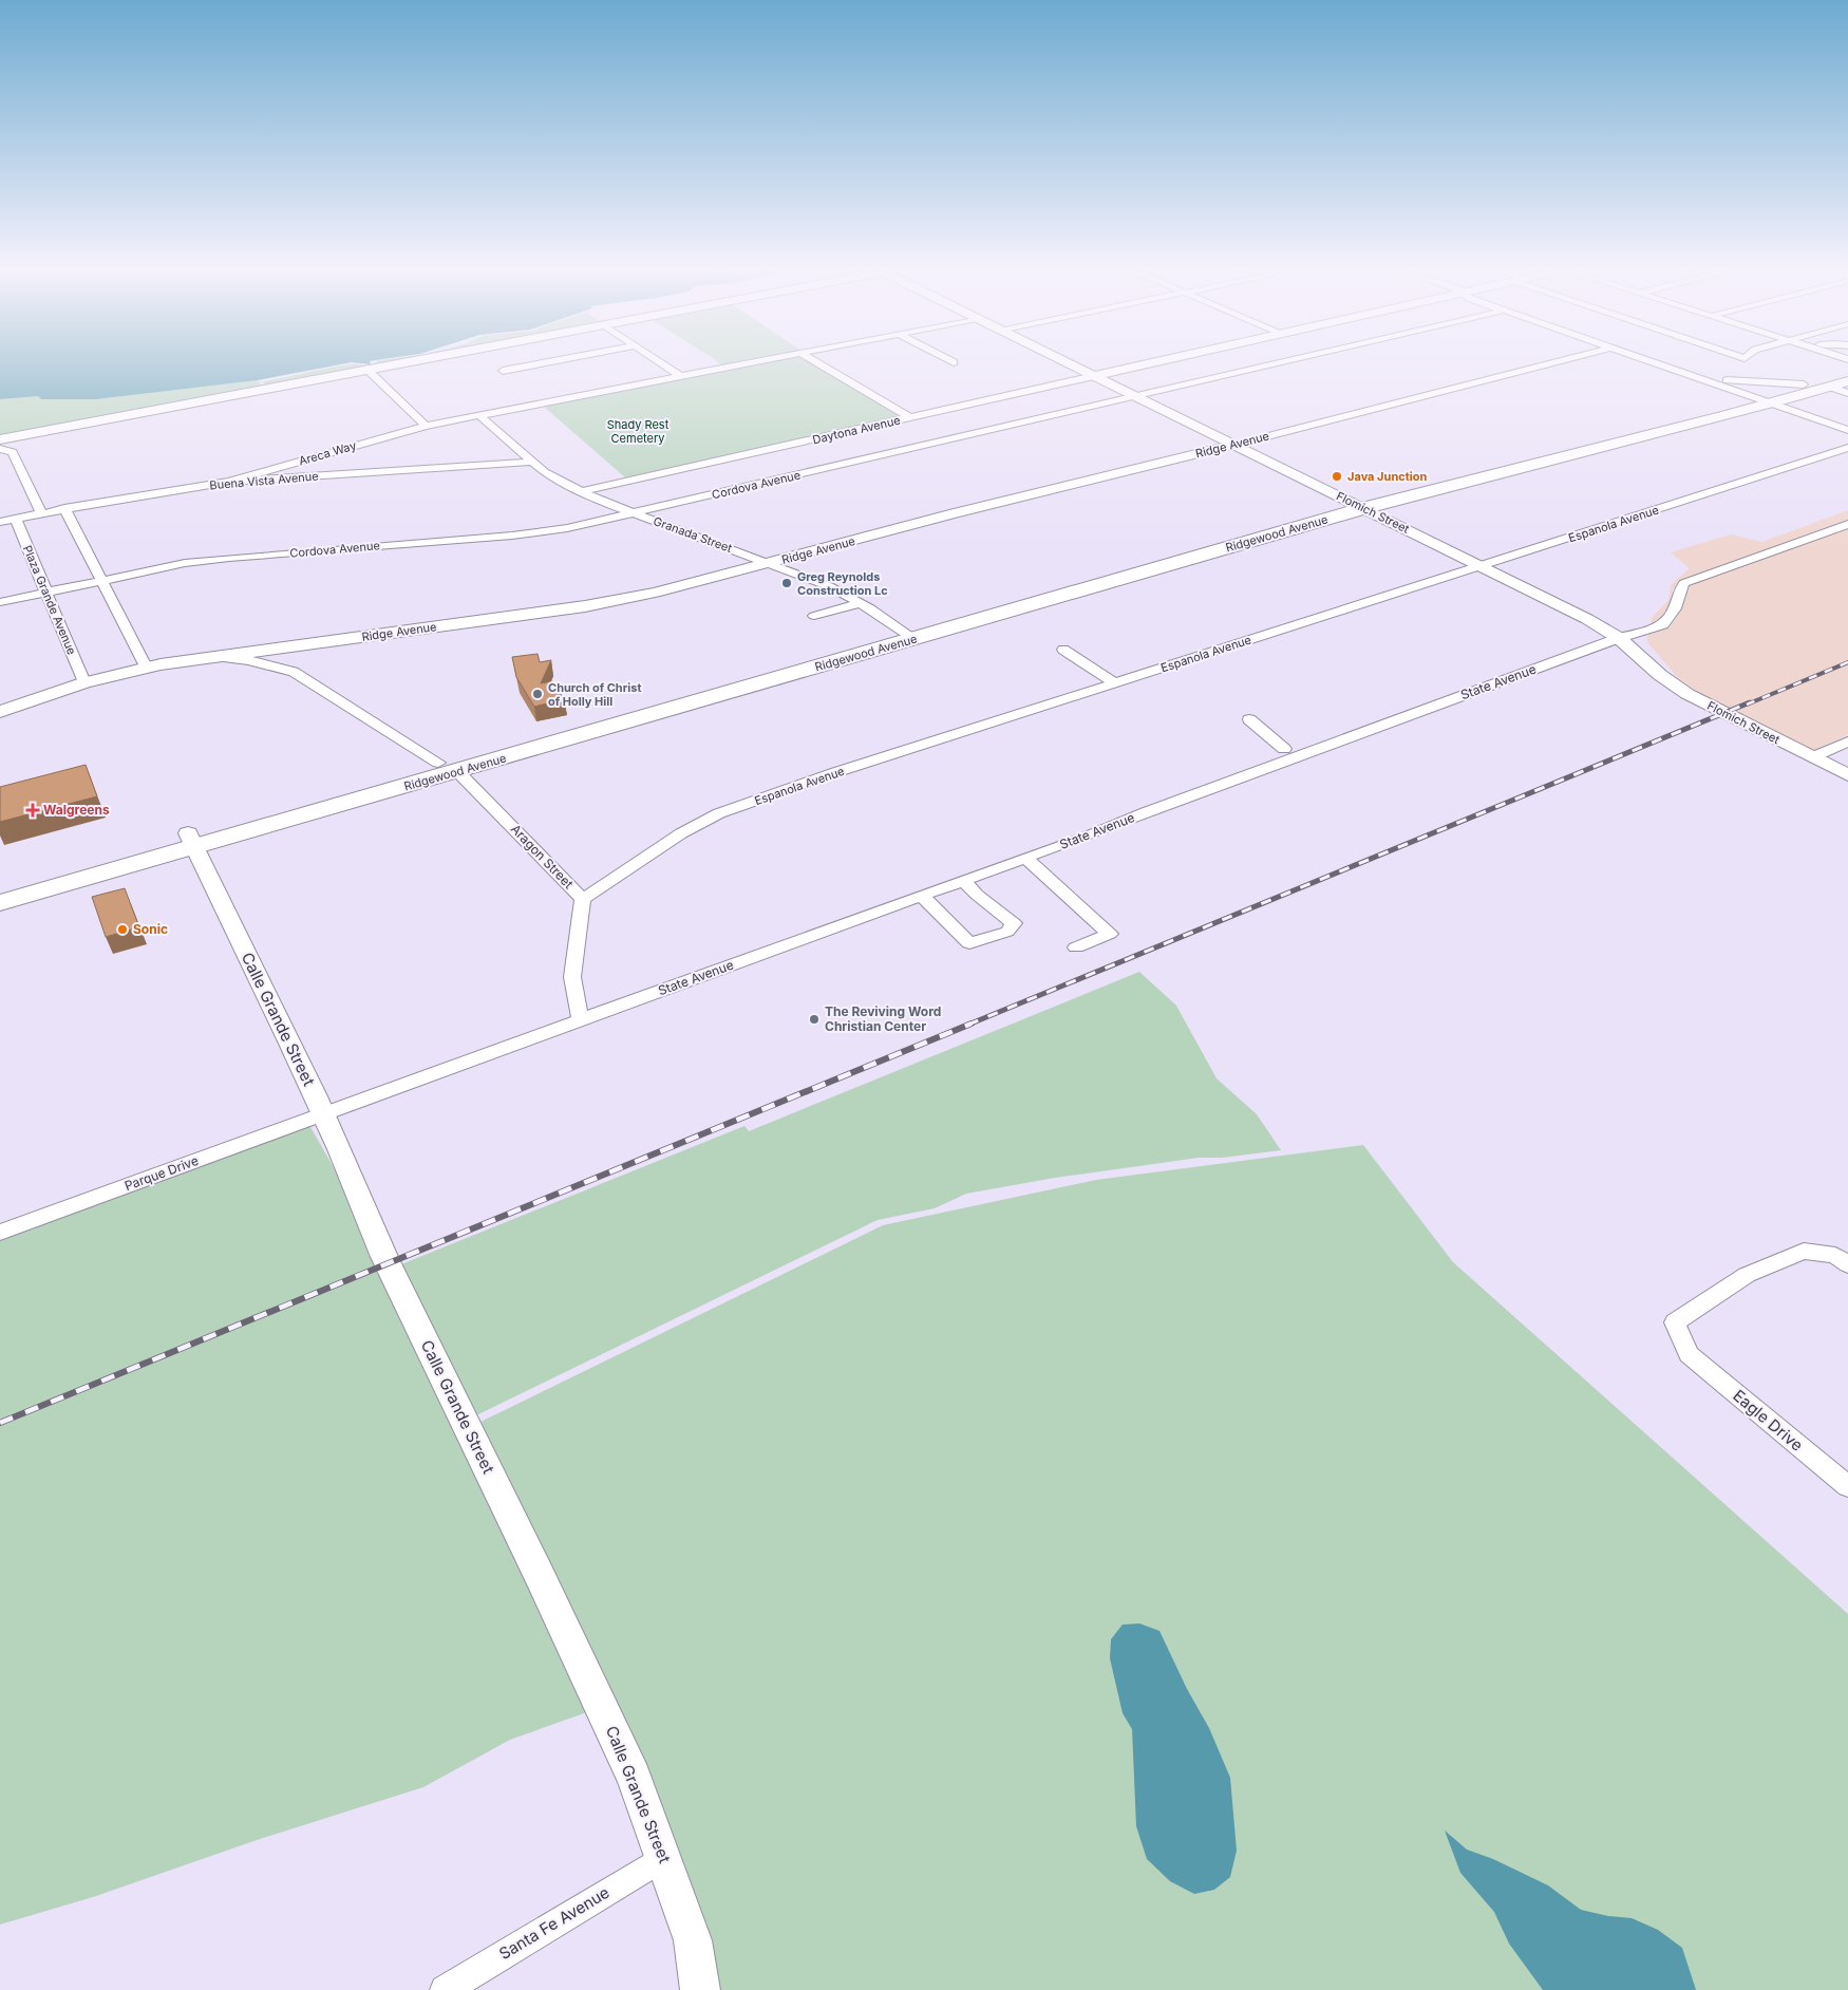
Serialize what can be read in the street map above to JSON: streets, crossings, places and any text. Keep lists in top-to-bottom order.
{
  "streets": {
    "main road": ["Ridgewood Avenue"],
    "street": [
      "Daytona Avenue",
      "Ridge Avenue",
      "Areca Way",
      "Buena Vista Avenue",
      "Cordova Avenue",
      "Flomich Street",
      "Espanola Avenue",
      "Granada Street",
      "Plaza Grande Avenue",
      "State Avenue",
      "Aragon Street",
      "Calle Grande Street",
      "Parque Drive",
      "Eagle Drive",
      "Santa Fe Avenue"
    ]
  },
  "crossings": [
    ["Daytona Avenue", "Flomich Street"],
    ["Daytona Avenue", "Granada Street"],
    ["Ridge Avenue", "Flomich Street"],
    ["Ridge Avenue", "Granada Street"],
    ["Ridge Avenue", "Plaza Grande Avenue"],
    ["Ridge Avenue", "Aragon Street"],
    ["Areca Way", "Buena Vista Avenue"],
    ["Areca Way", "Granada Street"],
    ["Buena Vista Avenue", "Granada Street"],
    ["Buena Vista Avenue", "Plaza Grande Avenue"],
    ["Cordova Avenue", "Flomich Street"],
    ["Cordova Avenue", "Granada Street"],
    ["Cordova Avenue", "Plaza Grande Avenue"],
    ["Flomich Street", "Espanola Avenue"],
    ["Flomich Street", "Ridgewood Avenue"],
    ["Flomich Street", "State Avenue"],
    ["Espanola Avenue", "Aragon Street"],
    ["Ridgewood Avenue", "Granada Street"],
    ["Ridgewood Avenue", "Aragon Street"],
    ["Ridgewood Avenue", "Calle Grande Street"],
    ["State Avenue", "Aragon Street"],
    ["State Avenue", "Calle Grande Street"],
    ["State Avenue", "Parque Drive"],
    ["Calle Grande Street", "Parque Drive"],
    ["Calle Grande Street", "Santa Fe Avenue"]
  ],
  "parks": ["Shady Rest Cemetery"],
  "places": {
    "other": [
      "Java Junction",
      "Greg Reynolds Construction Lc",
      "Church of Christ of Holly Hill",
      "Sonic",
      "The Reviving Word Christian Center"
    ],
    "health": ["Walgreens"]
  }
}
